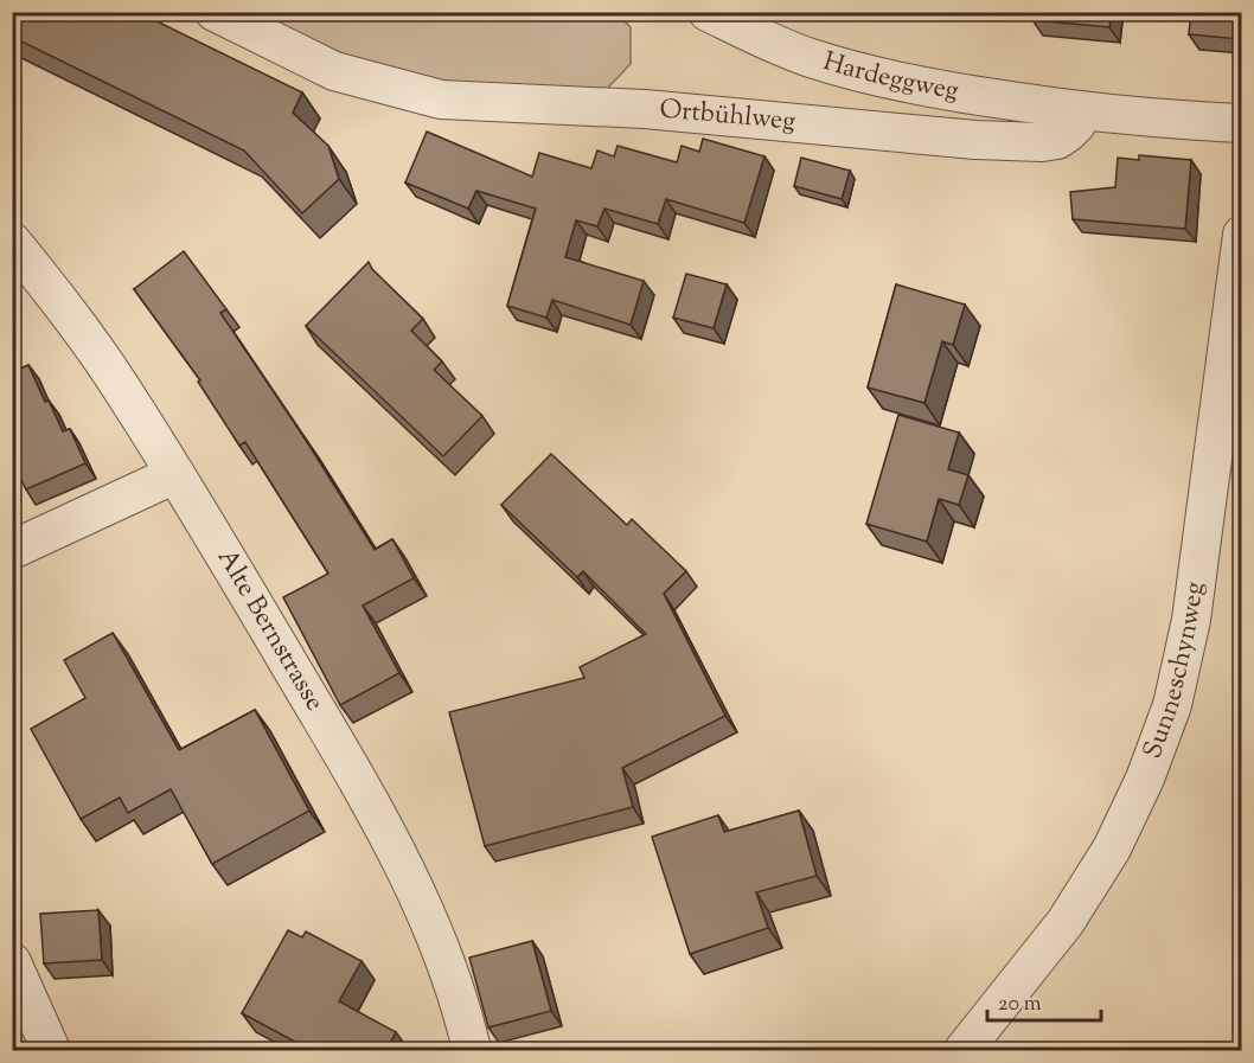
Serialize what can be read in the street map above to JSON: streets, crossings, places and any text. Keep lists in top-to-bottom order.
{
  "streets": {
    "street": [
      "Hardeggweg",
      "Ortbühlweg",
      "Alte Bernstrasse",
      "Sunneschynweg"
    ]
  },
  "crossings": [
    ["Hardeggweg", "Ortbühlweg"]
  ],
  "scale_bar": "20 m"
}
